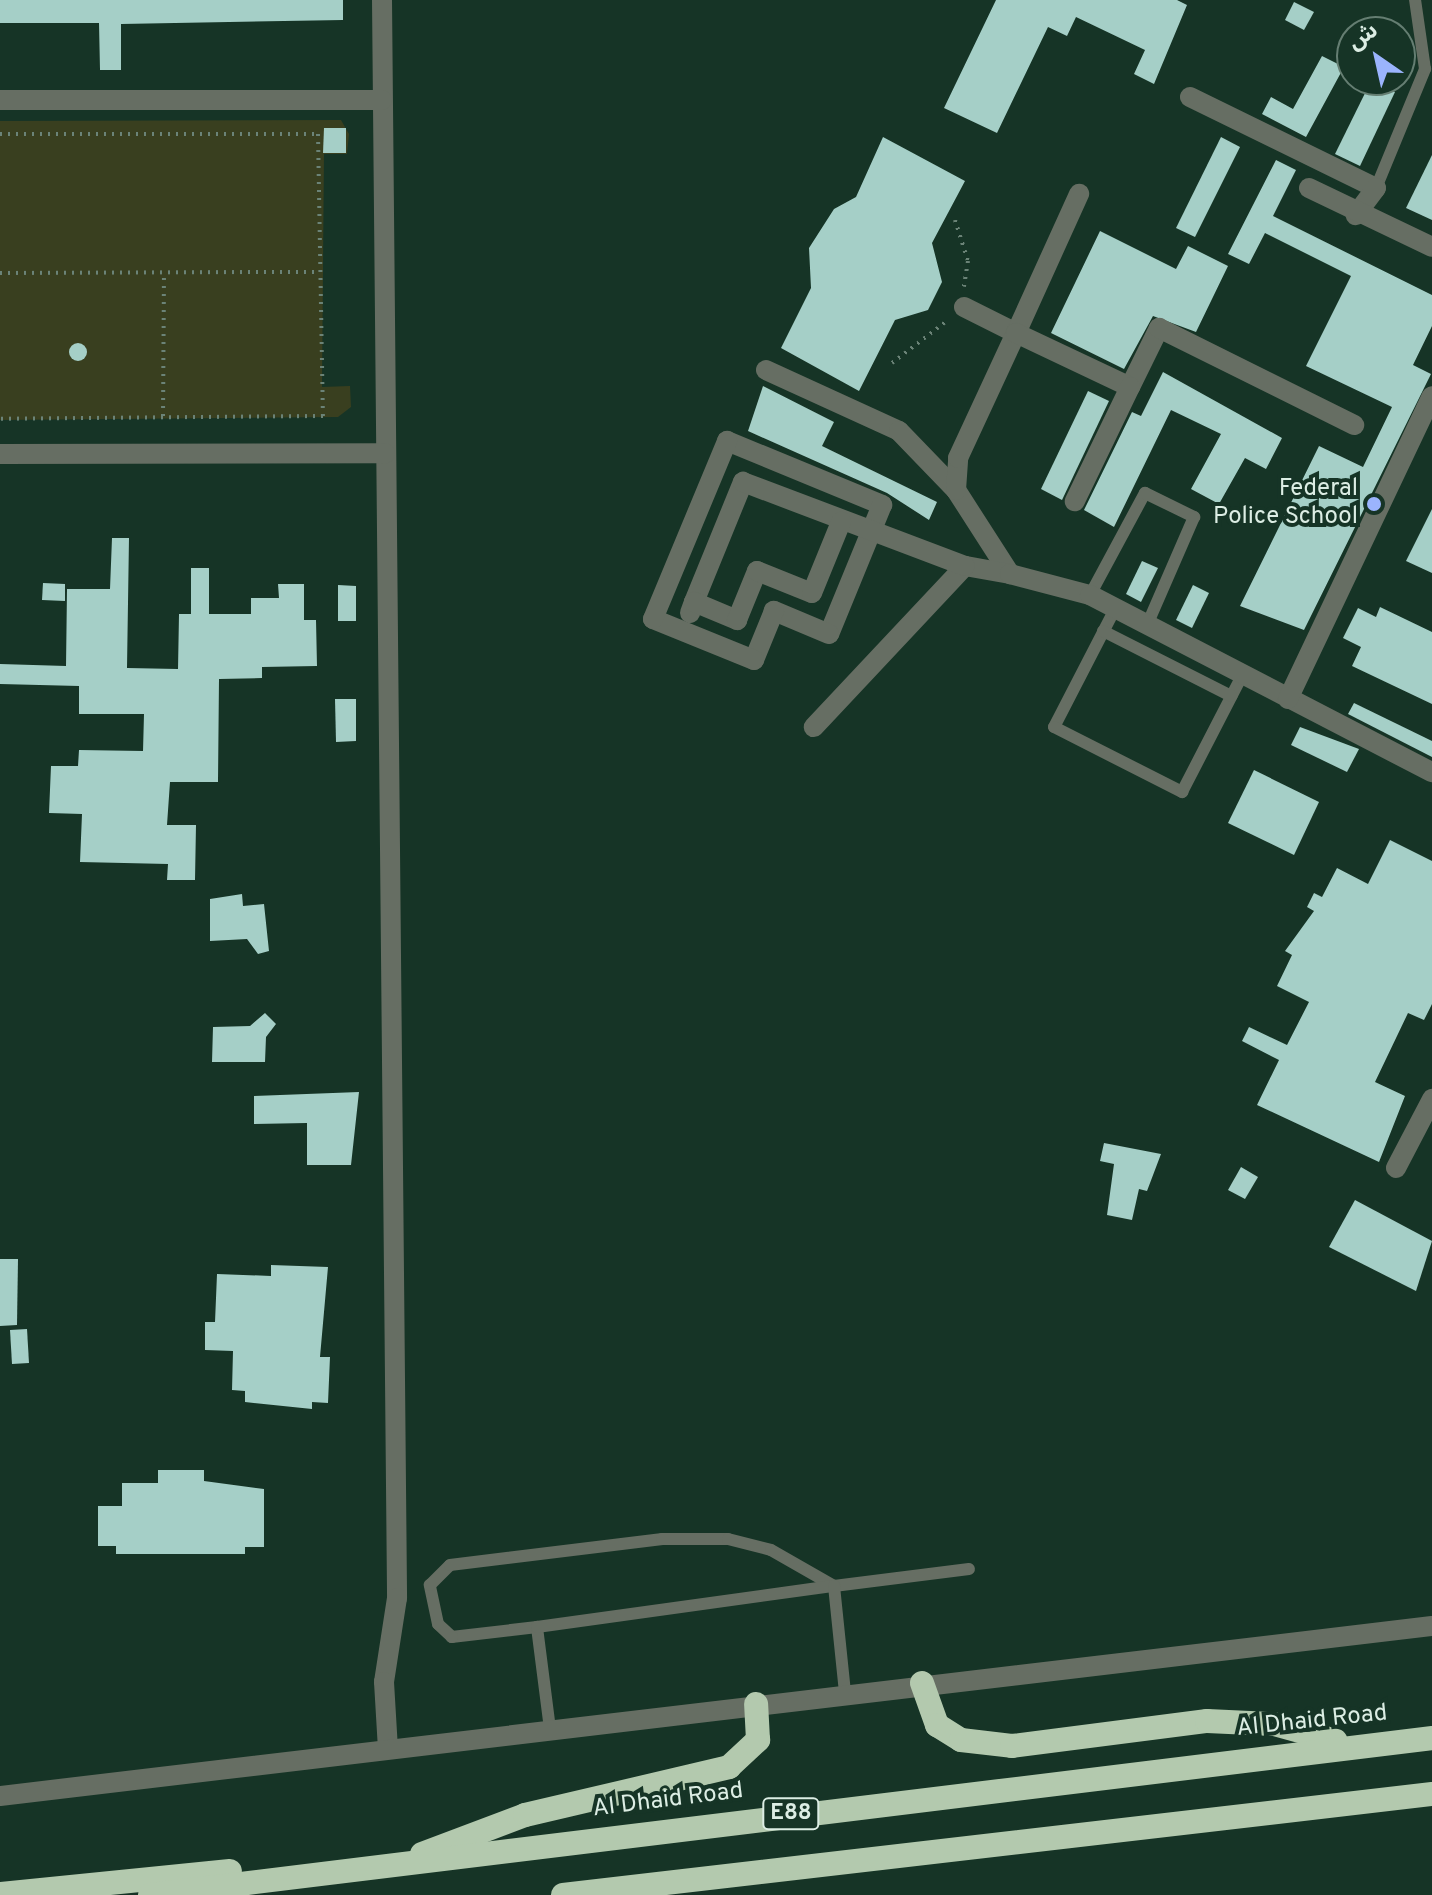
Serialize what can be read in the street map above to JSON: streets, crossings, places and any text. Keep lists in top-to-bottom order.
{
  "streets": {
    "highway": ["Al Dhaid Road", "E88"]
  },
  "places": ["Federal Police School"],
  "north": "top left"
}
